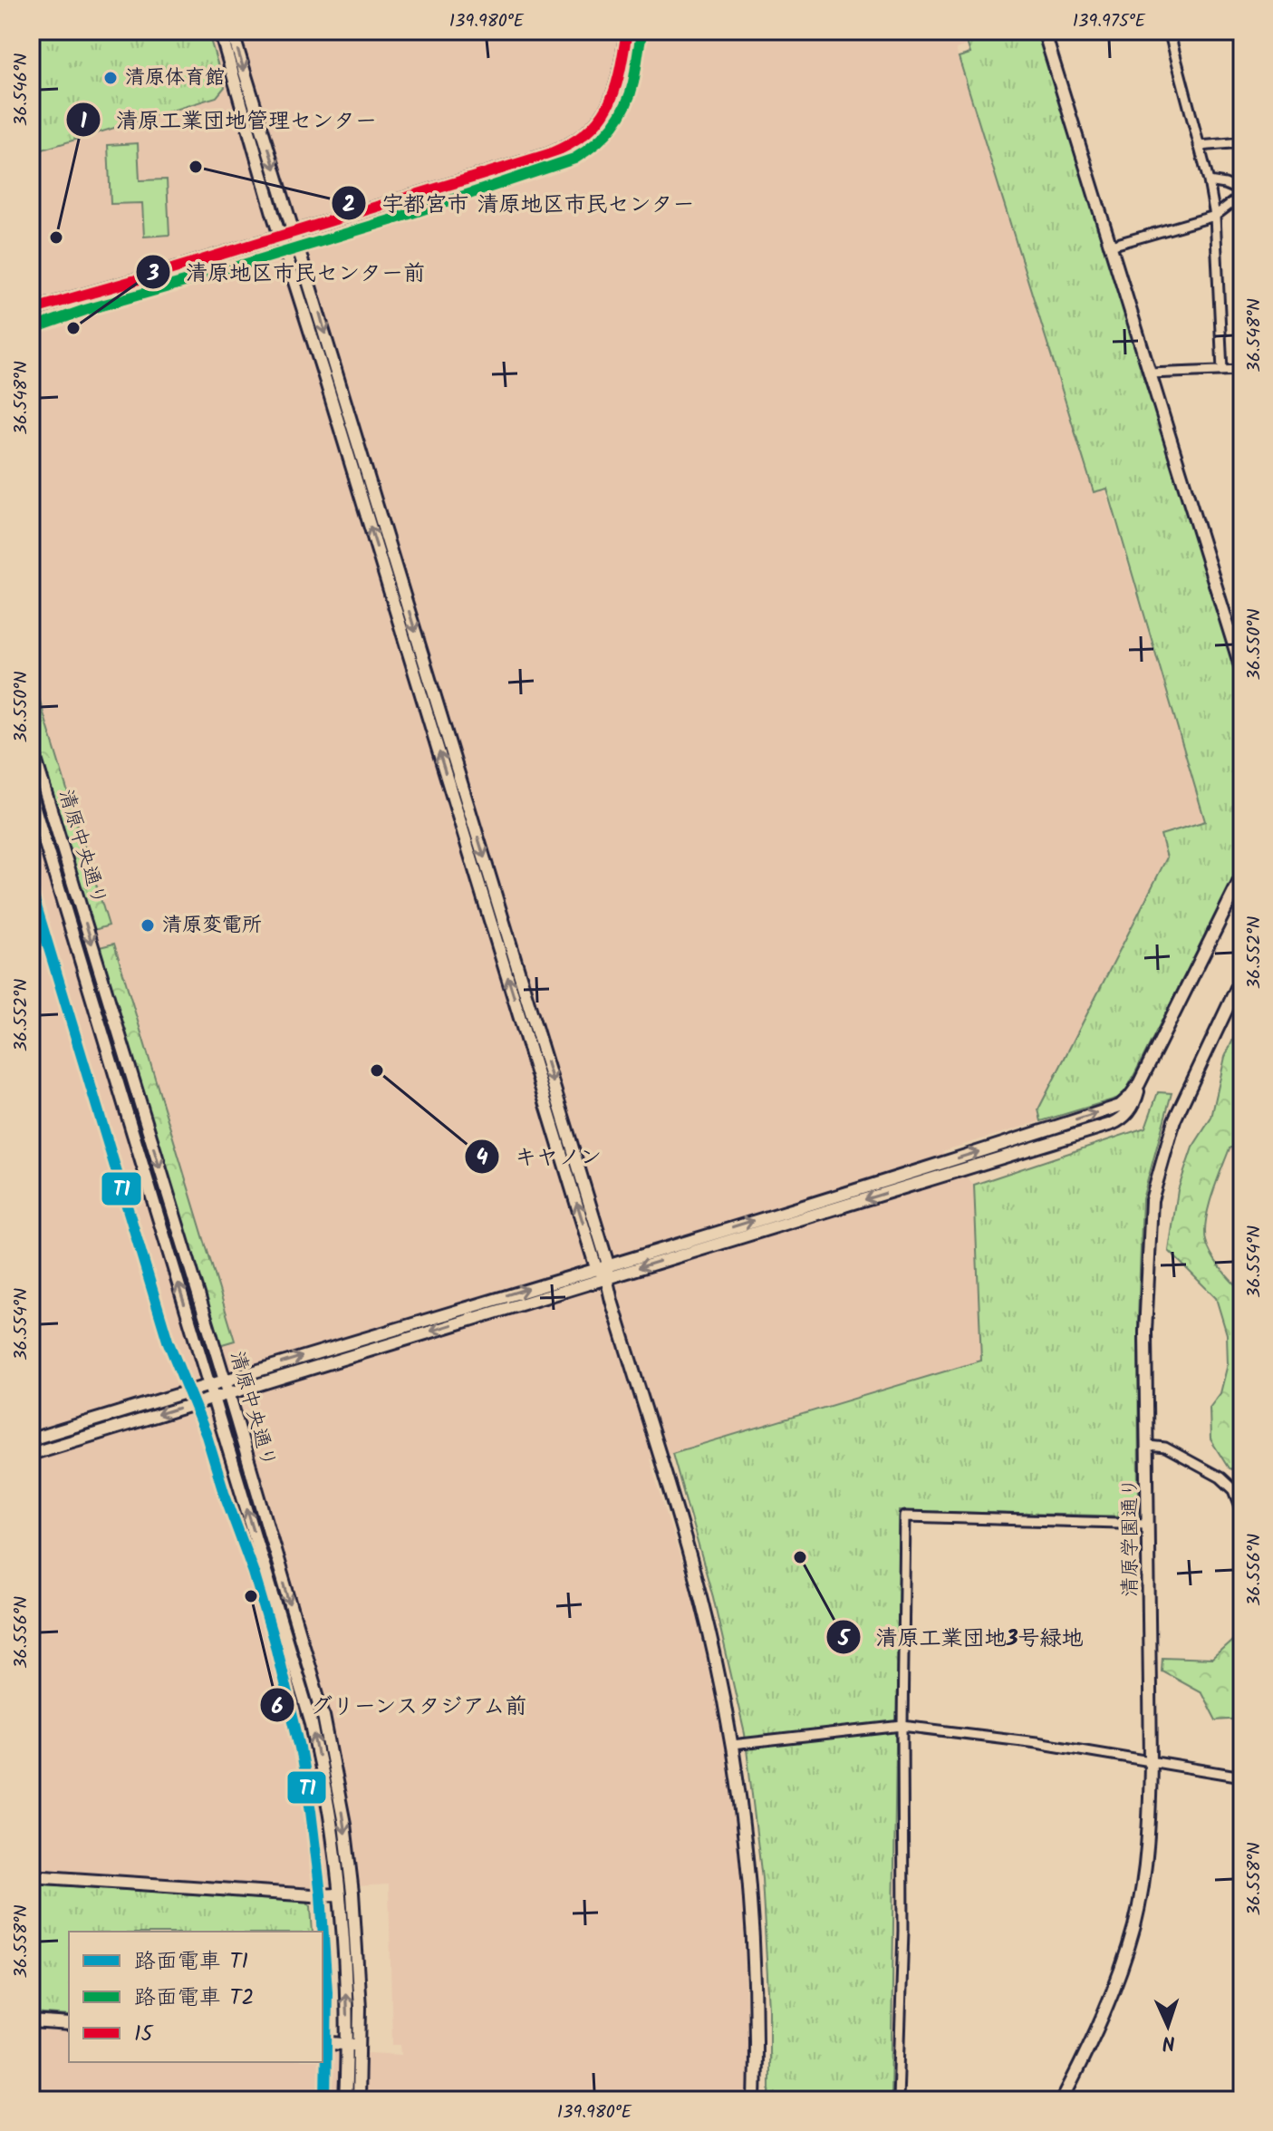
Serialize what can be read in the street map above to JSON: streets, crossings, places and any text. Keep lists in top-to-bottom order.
{
  "streets": {
    "street": ["清原中央通り", "清原学園通り"]
  },
  "places": [
    "清原体育館",
    "宇都宮市 清原地区市民センター",
    "清原工業団地管理センター",
    "清原地区市民センター前",
    "清原変電所",
    "キヤノン",
    "清原工業団地3号緑地",
    "グリーンスタジアム前"
  ],
  "lines": ["tram line T2", "transit line 15", "tram line T1"],
  "legend": ["路面電車 T1", "路面電車 T2", "15"],
  "north": "bottom",
  "coordinates": [
    "139.980°E",
    "139.975°E",
    "36.546°N",
    "36.548°N",
    "36.550°N",
    "36.552°N",
    "36.554°N",
    "36.556°N",
    "36.558°N"
  ]
}
